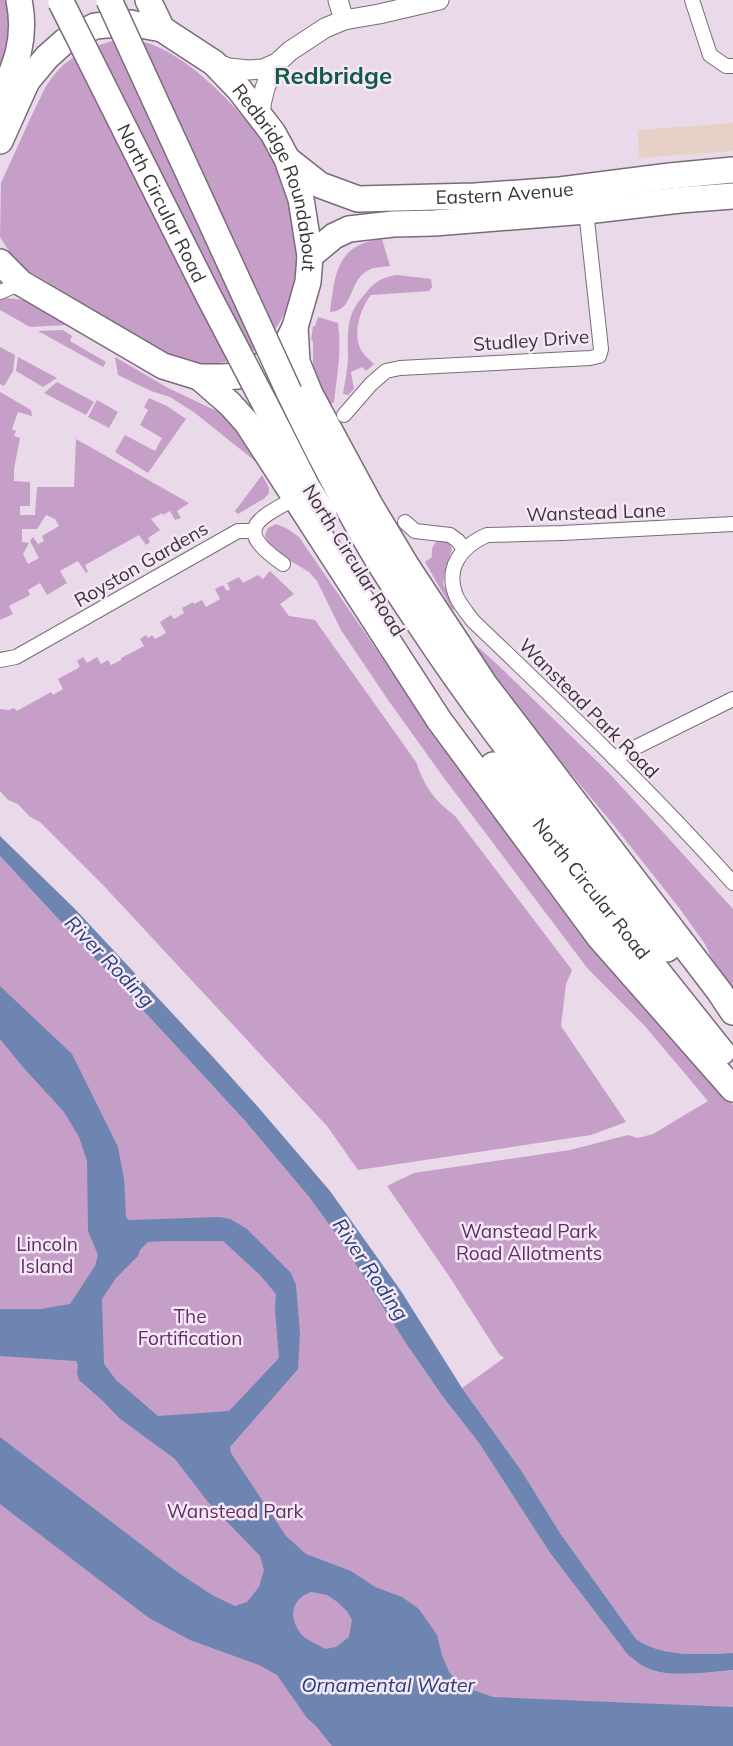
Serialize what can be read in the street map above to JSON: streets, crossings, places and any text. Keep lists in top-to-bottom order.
{
  "streets": {
    "highway": ["Redbridge Roundabout", "Eastern Avenue", "North Circular Road"],
    "street": [
      "Studley Drive",
      "Wanstead Lane",
      "Royston Gardens",
      "Wanstead Park Road"
    ]
  },
  "crossings": [
    ["Redbridge Roundabout", "Eastern Avenue"],
    ["Eastern Avenue", "Studley Drive"],
    ["Wanstead Lane", "Wanstead Park Road"]
  ],
  "districts": ["Redbridge"],
  "water": ["River Roding", "Ornamental Water"],
  "parks": [
    "Wanstead Park Road Allotments",
    "Lincoln Island",
    "The Fortification",
    "Wanstead Park"
  ]
}
